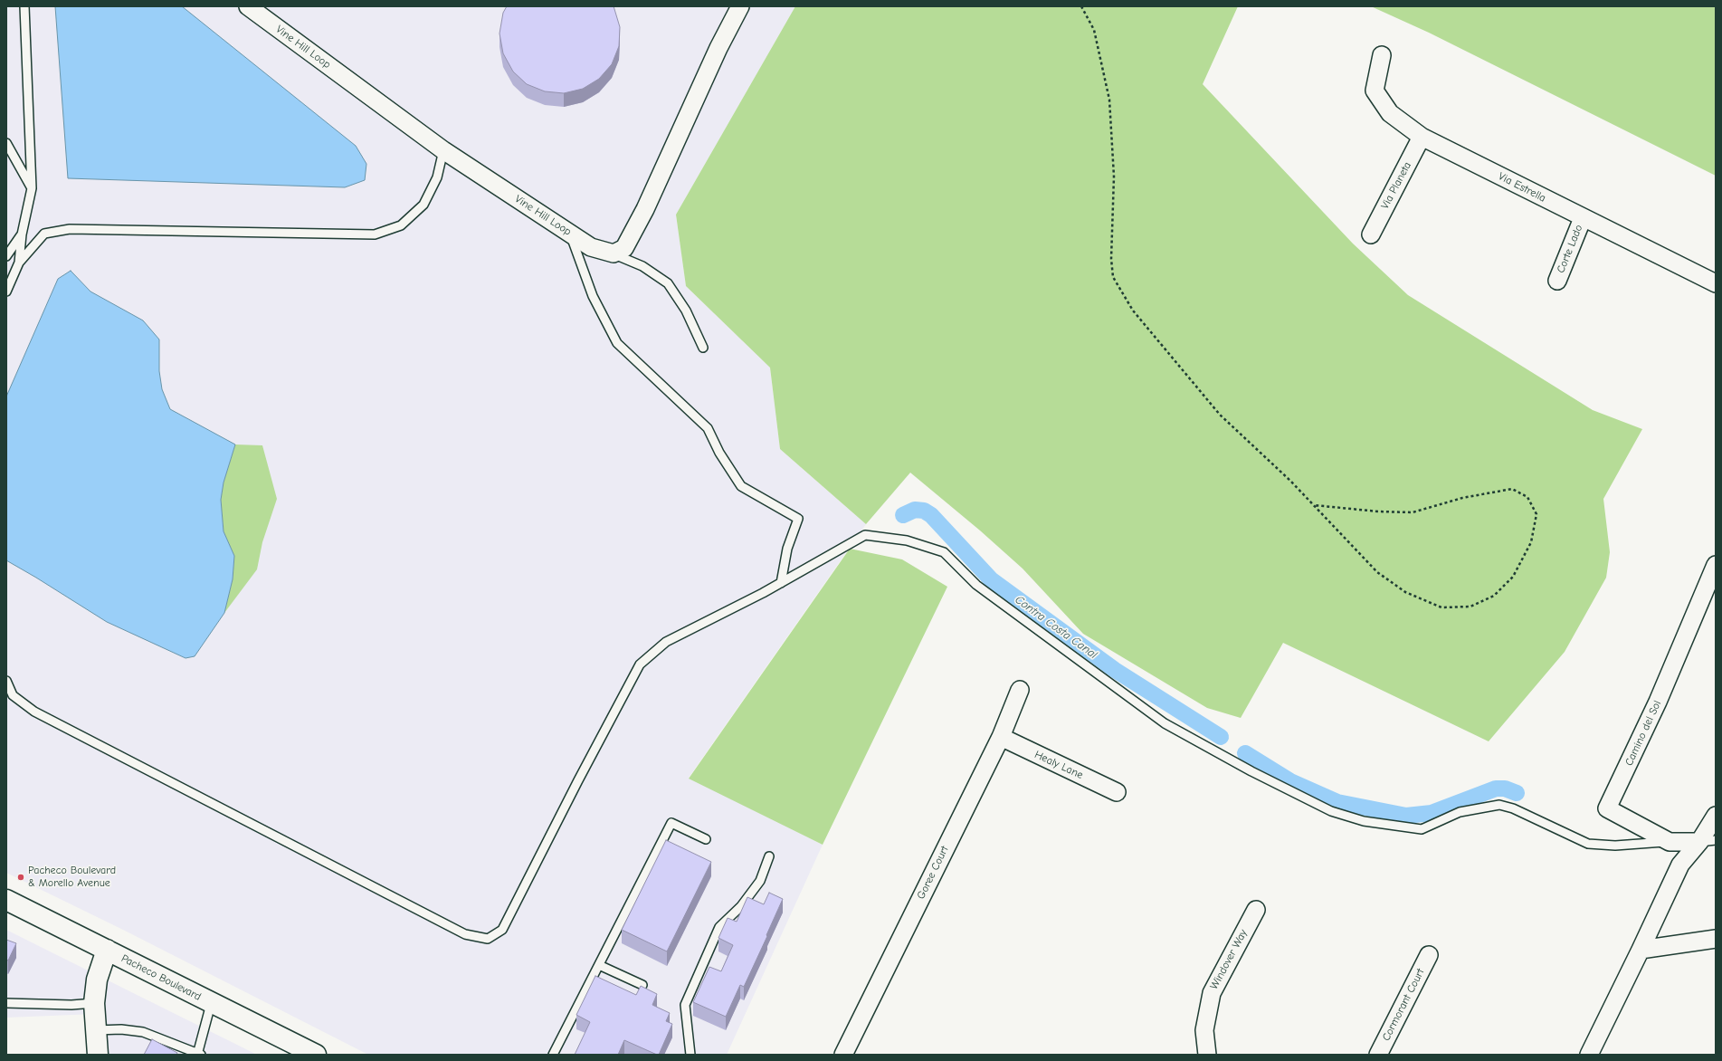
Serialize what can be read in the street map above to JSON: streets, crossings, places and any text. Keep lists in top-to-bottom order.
{
  "streets": {
    "main road": ["Pacheco Boulevard"],
    "street": [
      "Vine Hill Loop",
      "Via Planeta",
      "Via Estrella",
      "Corte Lado",
      "Camino del Sol",
      "Healy Lane",
      "Goree Court",
      "Windover Way",
      "Cormorant Court"
    ]
  },
  "crossings": [
    ["Via Planeta", "Via Estrella"],
    ["Via Estrella", "Corte Lado"],
    ["Healy Lane", "Goree Court"]
  ],
  "water": ["Contra Costa Canal"],
  "places": ["Pacheco Boulevard & Morello Avenue"]
}
